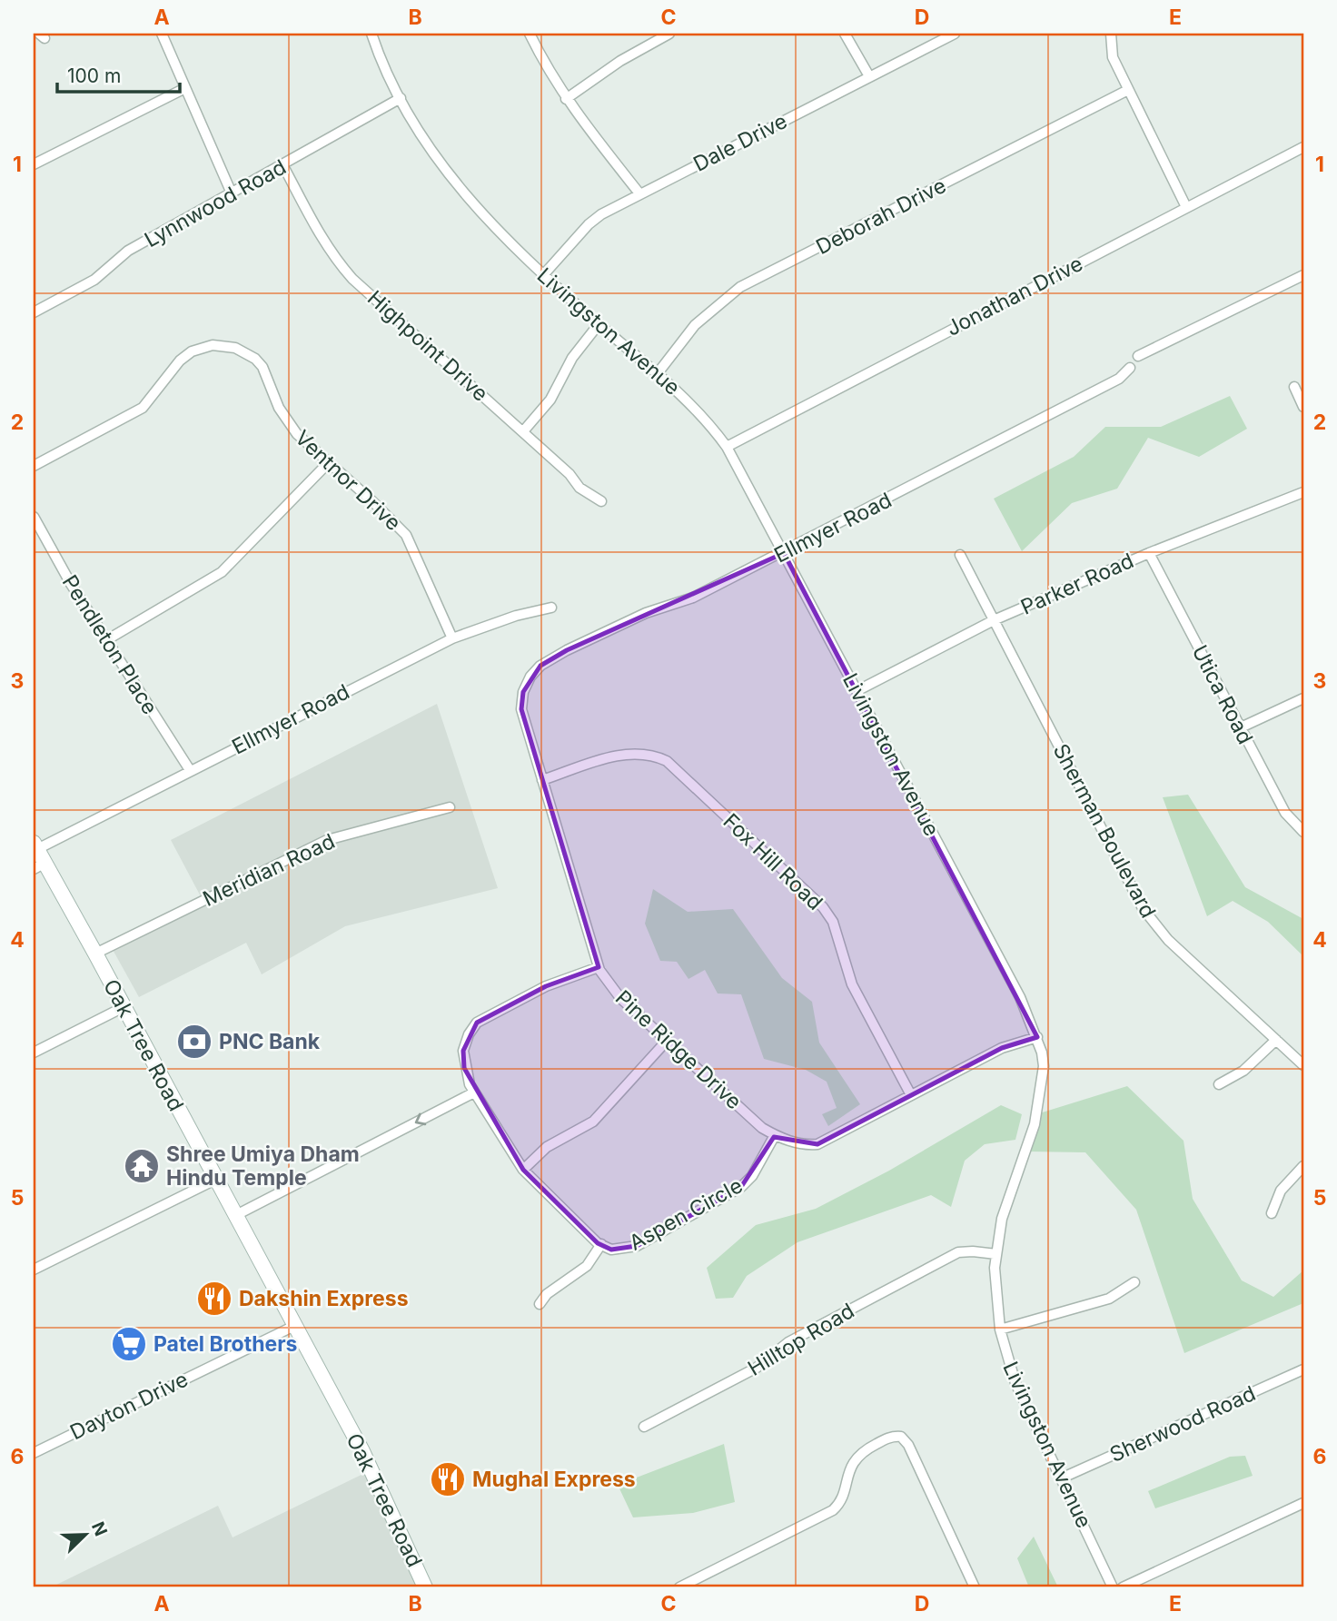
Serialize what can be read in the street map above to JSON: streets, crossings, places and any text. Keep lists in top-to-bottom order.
{
  "streets": {
    "main road": ["Oak Tree Road"],
    "street": [
      "Dale Drive",
      "Lynnwood Road",
      "Deborah Drive",
      "Jonathan Drive",
      "Livingston Avenue",
      "Highpoint Drive",
      "Ventnor Drive",
      "Ellmyer Road",
      "Parker Road",
      "Pendleton Place",
      "Utica Road",
      "Sherman Boulevard",
      "Fox Hill Road",
      "Meridian Road",
      "Pine Ridge Drive",
      "Aspen Circle",
      "Hilltop Road",
      "Dayton Drive",
      "Sherwood Road"
    ]
  },
  "crossings": [
    ["Dale Drive", "Livingston Avenue"],
    ["Lynnwood Road", "Livingston Avenue"],
    ["Lynnwood Road", "Highpoint Drive"],
    ["Deborah Drive", "Livingston Avenue"],
    ["Jonathan Drive", "Livingston Avenue"],
    ["Livingston Avenue", "Ellmyer Road"],
    ["Livingston Avenue", "Parker Road"],
    ["Livingston Avenue", "Pine Ridge Drive"],
    ["Livingston Avenue", "Hilltop Road"],
    ["Livingston Avenue", "Sherwood Road"],
    ["Ventnor Drive", "Ellmyer Road"],
    ["Ellmyer Road", "Pendleton Place"],
    ["Ellmyer Road", "Oak Tree Road"],
    ["Ellmyer Road", "Pine Ridge Drive"],
    ["Parker Road", "Utica Road"],
    ["Parker Road", "Sherman Boulevard"],
    ["Fox Hill Road", "Pine Ridge Drive"],
    ["Meridian Road", "Oak Tree Road"],
    ["Oak Tree Road", "Dayton Drive"],
    ["Pine Ridge Drive", "Aspen Circle"]
  ],
  "places": {
    "bank": ["PNC Bank"],
    "temple": ["Shree Umiya Dham Hindu Temple"],
    "restaurant": ["Dakshin Express", "Mughal Express"],
    "supermarket": ["Patel Brothers"]
  },
  "scale_bar": "100 m",
  "north": "top right",
  "grid": {
    "columns": [
      "A",
      "B",
      "C",
      "D",
      "E"
    ],
    "rows": [
      "1",
      "2",
      "3",
      "4",
      "5",
      "6"
    ]
  }
}
